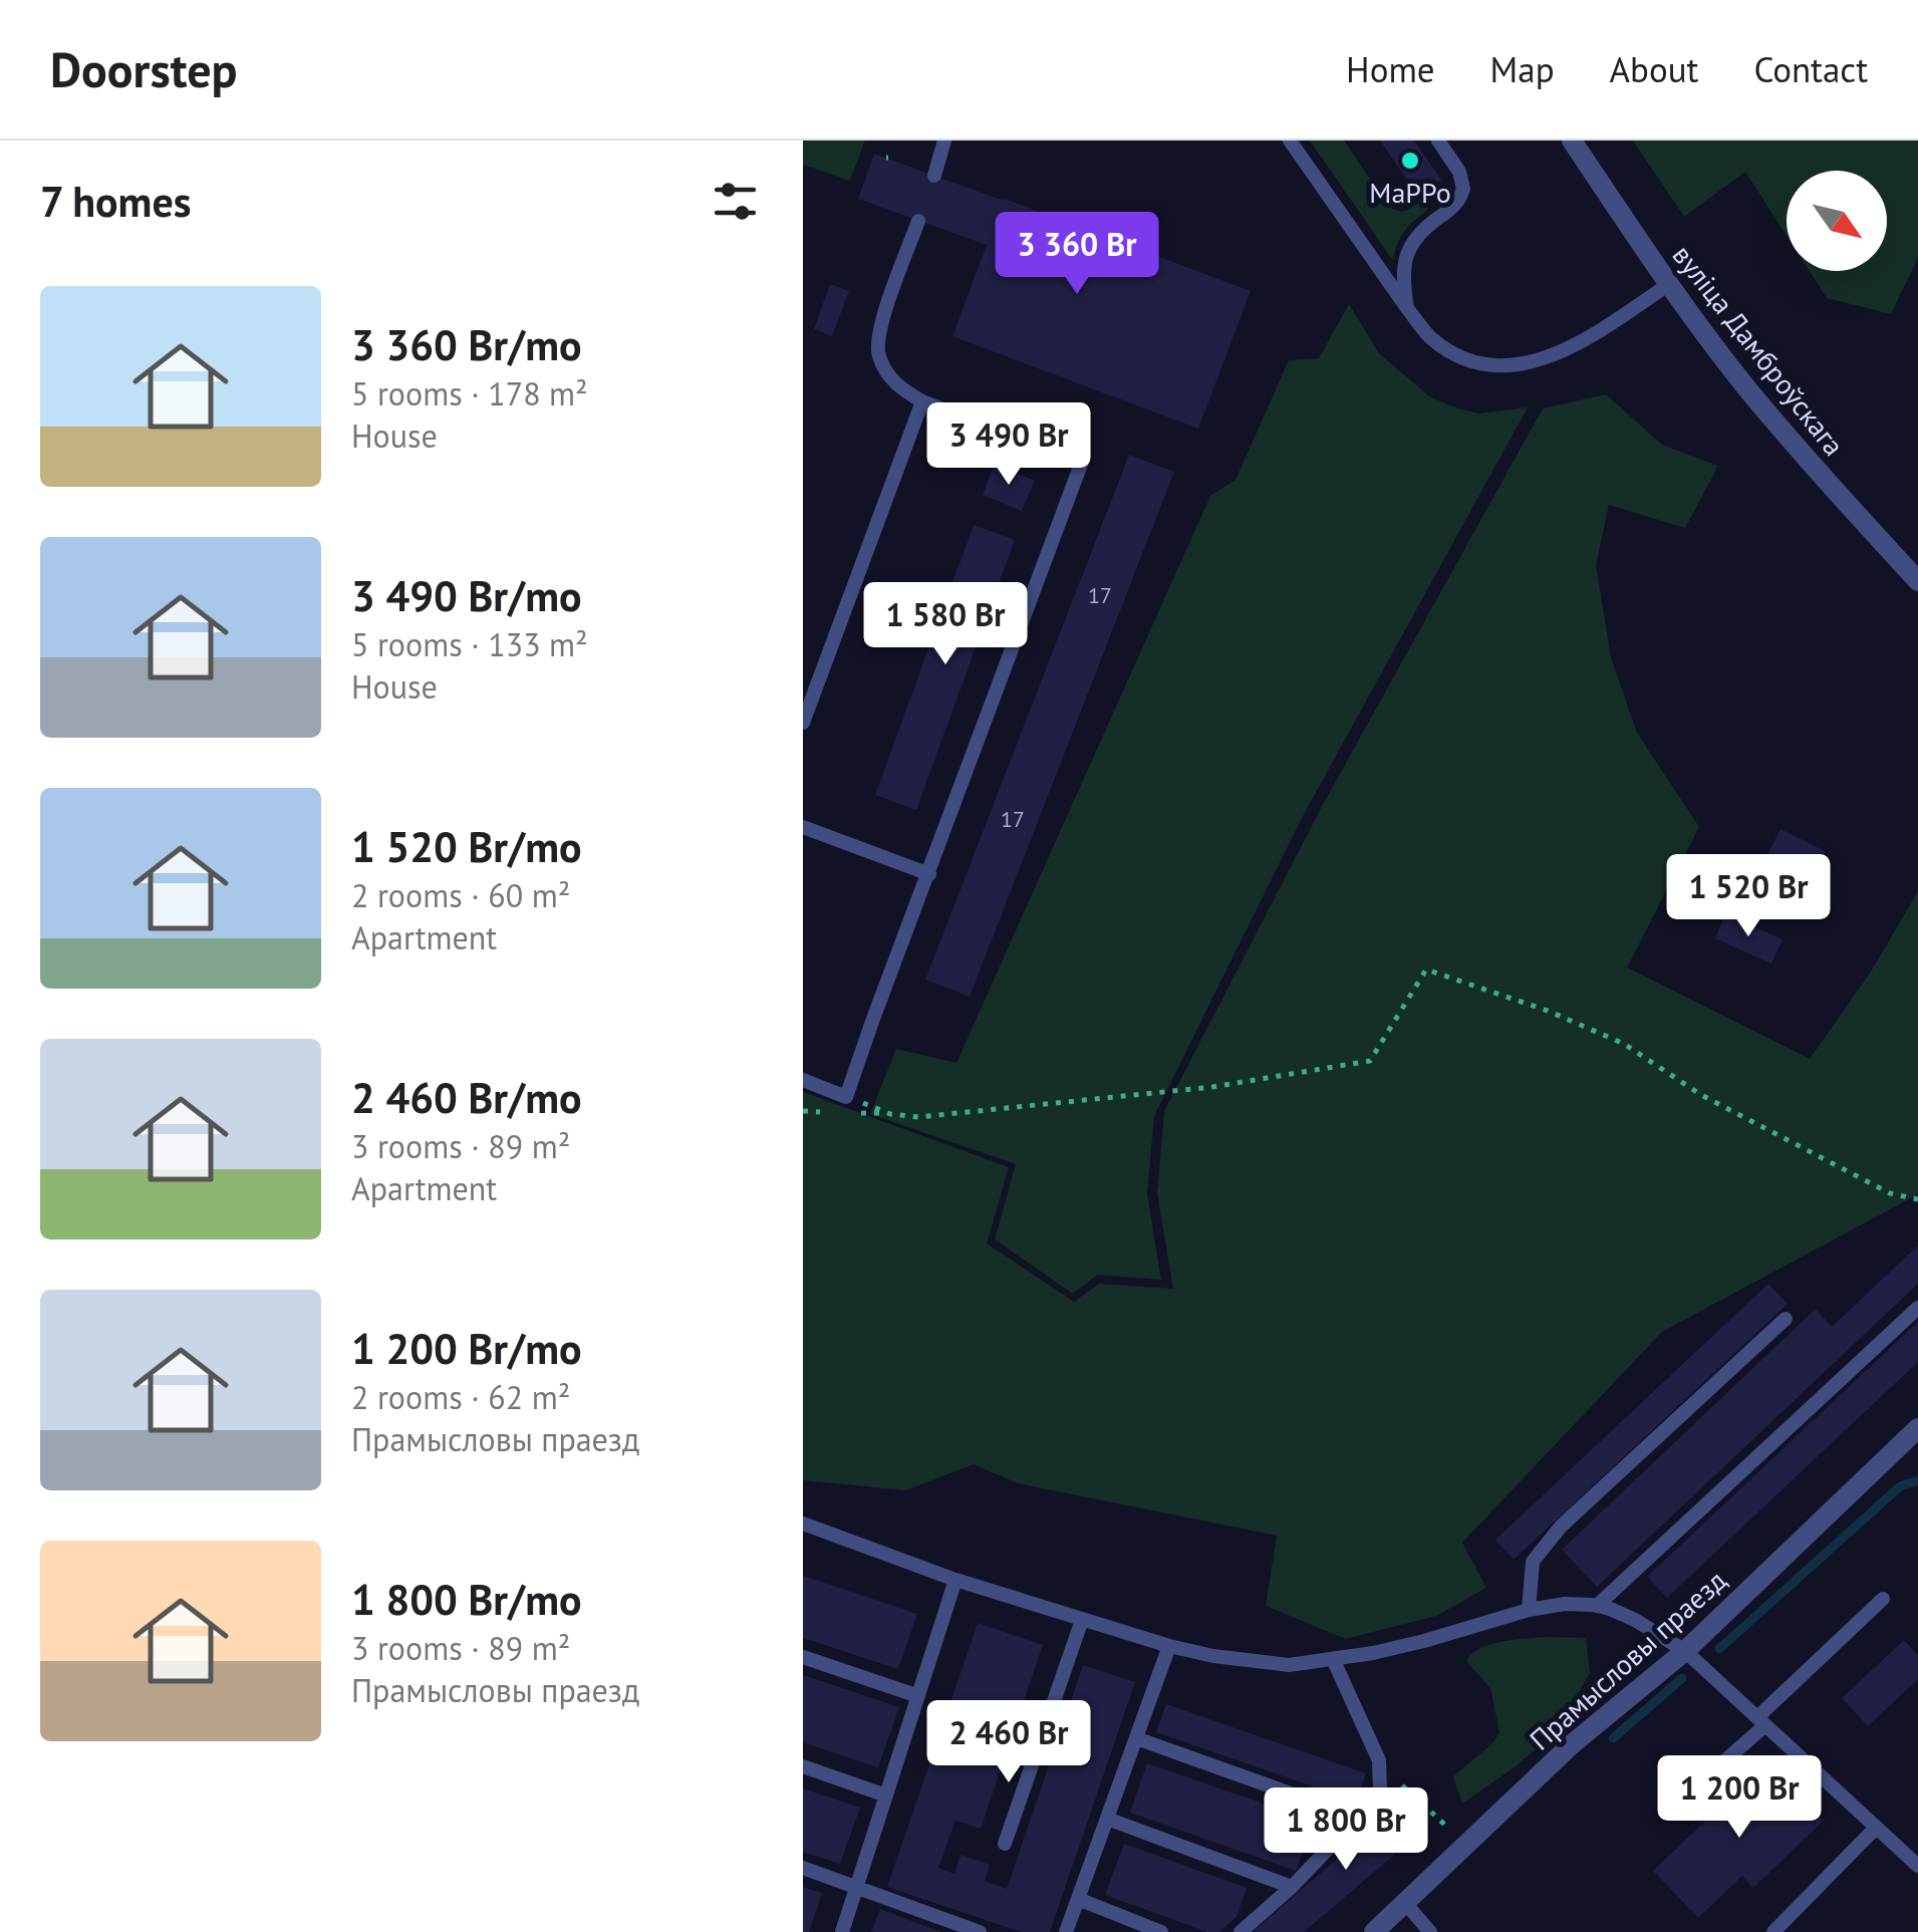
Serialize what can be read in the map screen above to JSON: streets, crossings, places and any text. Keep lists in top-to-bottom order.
{
  "streets": {
    "street": ["вуліца Дамброўскага", "Прамысловы праезд"]
  },
  "places": ["МаРРо"],
  "house_numbers": ["17", "17"],
  "north": "bottom right",
  "page": {
    "header": "Doorstep",
    "nav": [
      "Home",
      "Map",
      "About",
      "Contact"
    ],
    "heading": "7 homes",
    "price": [
      "3 360 Br",
      "3 490 Br",
      "1 580 Br",
      "1 520 Br",
      "2 460 Br",
      "1 200 Br",
      "1 800 Br"
    ],
    "list": [
      {
        "name": "3 360 Br/mo",
        "note": "5 rooms · 178 m² · House"
      },
      {
        "name": "3 490 Br/mo",
        "note": "5 rooms · 133 m² · House"
      },
      {
        "name": "1 520 Br/mo",
        "note": "2 rooms · 60 m² · Apartment"
      },
      {
        "name": "2 460 Br/mo",
        "note": "3 rooms · 89 m² · Apartment"
      },
      {
        "name": "1 200 Br/mo",
        "note": "2 rooms · 62 m² · Прамысловы праезд"
      },
      {
        "name": "1 800 Br/mo",
        "note": "3 rooms · 89 m² · Прамысловы праезд"
      }
    ]
  }
}
